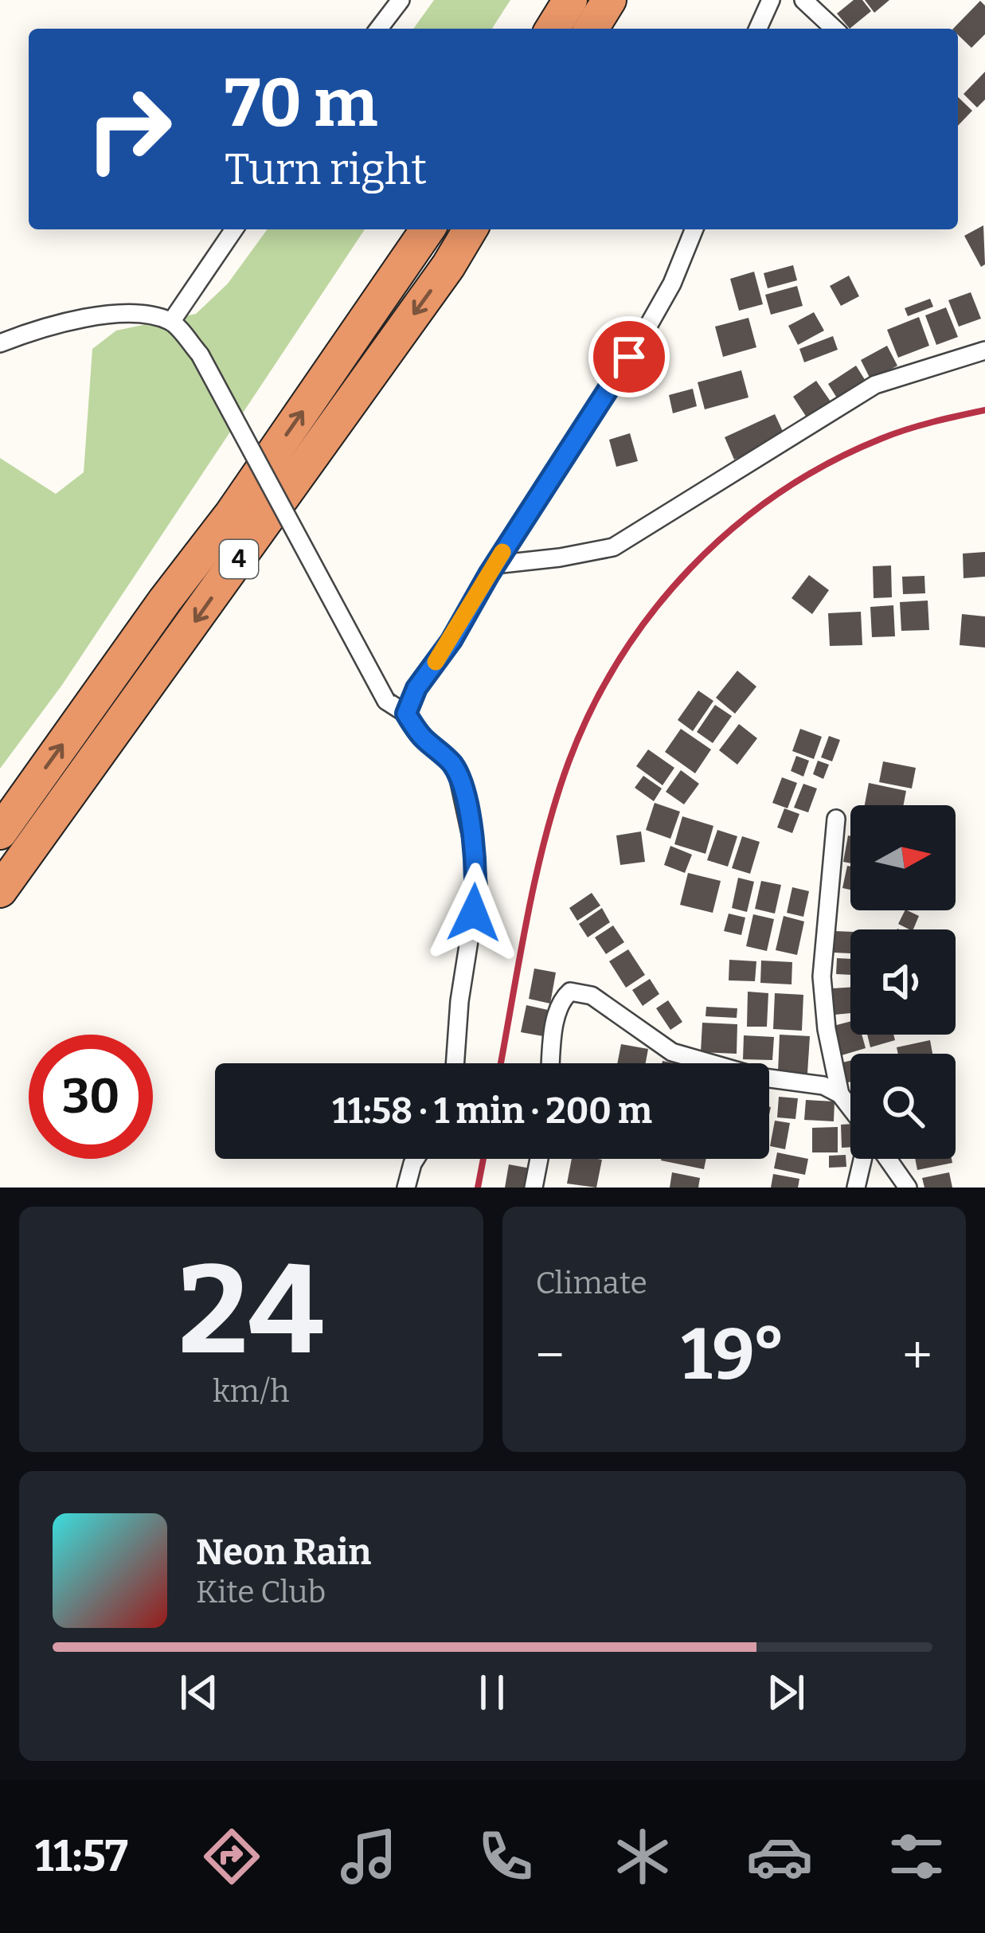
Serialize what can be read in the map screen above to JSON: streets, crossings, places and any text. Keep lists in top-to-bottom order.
{
  "streets": {
    "highway": ["4"]
  },
  "north": "right",
  "page": {
    "turn": ["70 m", "Turn right"],
    "limit": "30",
    "trip": "11:58 · 1 min · 200 m",
    "tile": [
      ["24", "km/h"],
      "Climate"
    ],
    "heat": ["−", "19°", "+"],
    "song": ["Neon Rain", "Kite Club"],
    "tabs": "11:57"
  }
}
